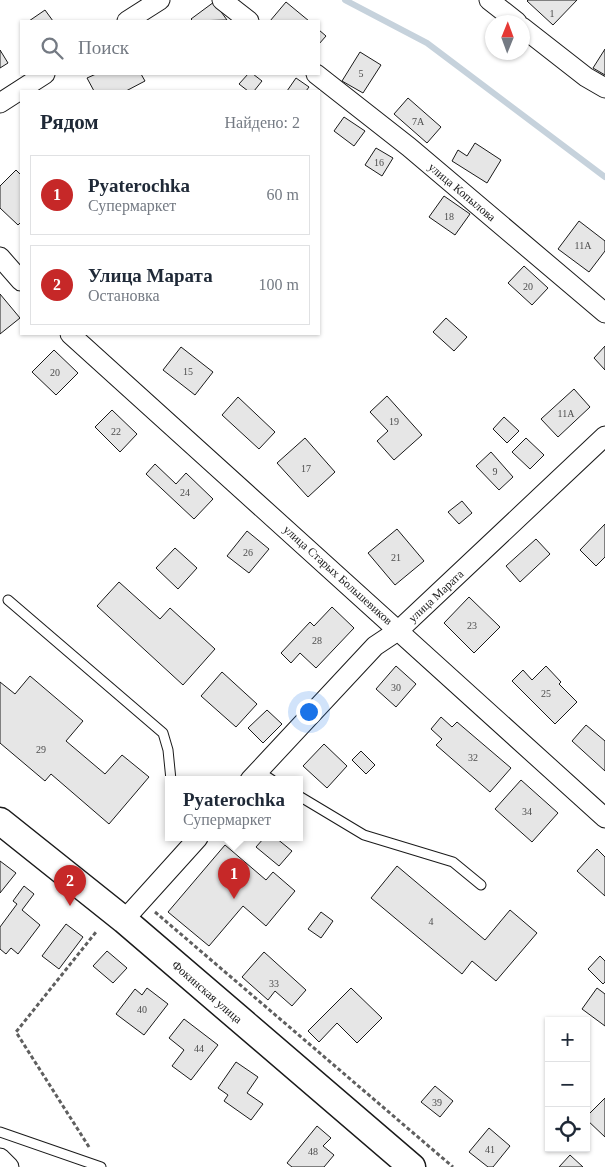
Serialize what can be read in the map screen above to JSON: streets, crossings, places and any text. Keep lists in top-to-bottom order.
{
  "streets": {
    "main road": ["Фокинская улица"],
    "street": ["улица Копылова", "улица Старых Большевиков", "улица Марата"]
  },
  "crossings": [
    ["улица Старых Большевиков", "улица Марата"]
  ],
  "house_numbers": [
    "1",
    "5",
    "7А",
    "16",
    "18",
    "11А",
    "20",
    "15",
    "20",
    "11А",
    "19",
    "22",
    "17",
    "9",
    "24",
    "26",
    "21",
    "23",
    "28",
    "30",
    "25",
    "29",
    "32",
    "34",
    "4",
    "33",
    "40",
    "44",
    "39",
    "41",
    "48"
  ],
  "north": "top",
  "page": {
    "search": "Поиск",
    "heading": ["Рядом", "Найдено: 2"],
    "list": [
      {
        "mark": "1",
        "name": "Pyaterochka",
        "note": "Супермаркет",
        "value": "60 m"
      },
      {
        "mark": "2",
        "name": "Улица Марата",
        "note": "Остановка",
        "value": "100 m"
      }
    ],
    "popup": ["Pyaterochka", "Супермаркет"],
    "pins": ["1", "2"],
    "map_buttons": ["+", "−"]
  }
}
